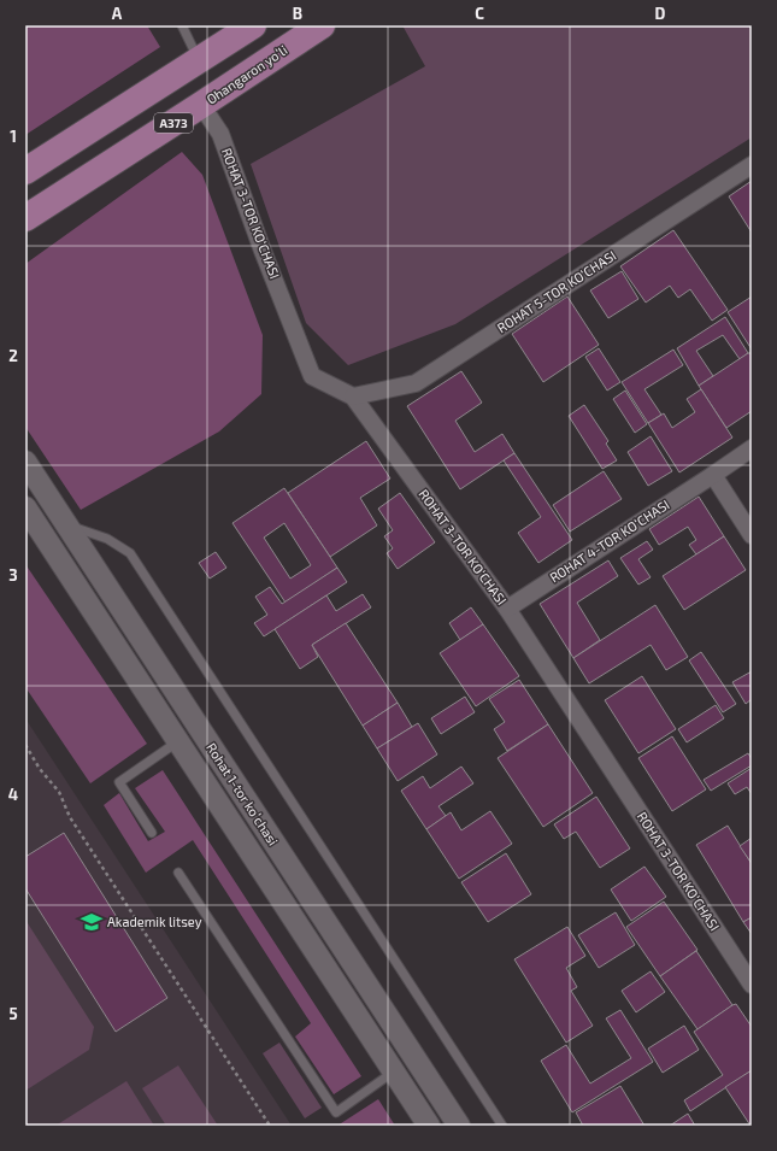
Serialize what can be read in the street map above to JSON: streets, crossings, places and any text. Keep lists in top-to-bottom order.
{
  "streets": {
    "highway": ["Ohangaron yoʻli", "A373"],
    "street": [
      "ROHAT 3-TOR KO‘CHASI",
      "ROHAT 5-TOR KO‘CHASI",
      "ROHAT 4-TOR KO‘CHASI",
      "Rohat 1-tor koʻchasi"
    ]
  },
  "crossings": [
    ["Ohangaron yoʻli", "ROHAT 3-TOR KO‘CHASI"],
    ["ROHAT 3-TOR KO‘CHASI", "ROHAT 5-TOR KO‘CHASI"],
    ["ROHAT 3-TOR KO‘CHASI", "ROHAT 4-TOR KO‘CHASI"]
  ],
  "places": {
    "school or university": ["Akademik litsey"]
  },
  "grid": {
    "columns": [
      "A",
      "B",
      "C",
      "D"
    ],
    "rows": [
      "1",
      "2",
      "3",
      "4",
      "5"
    ]
  }
}
